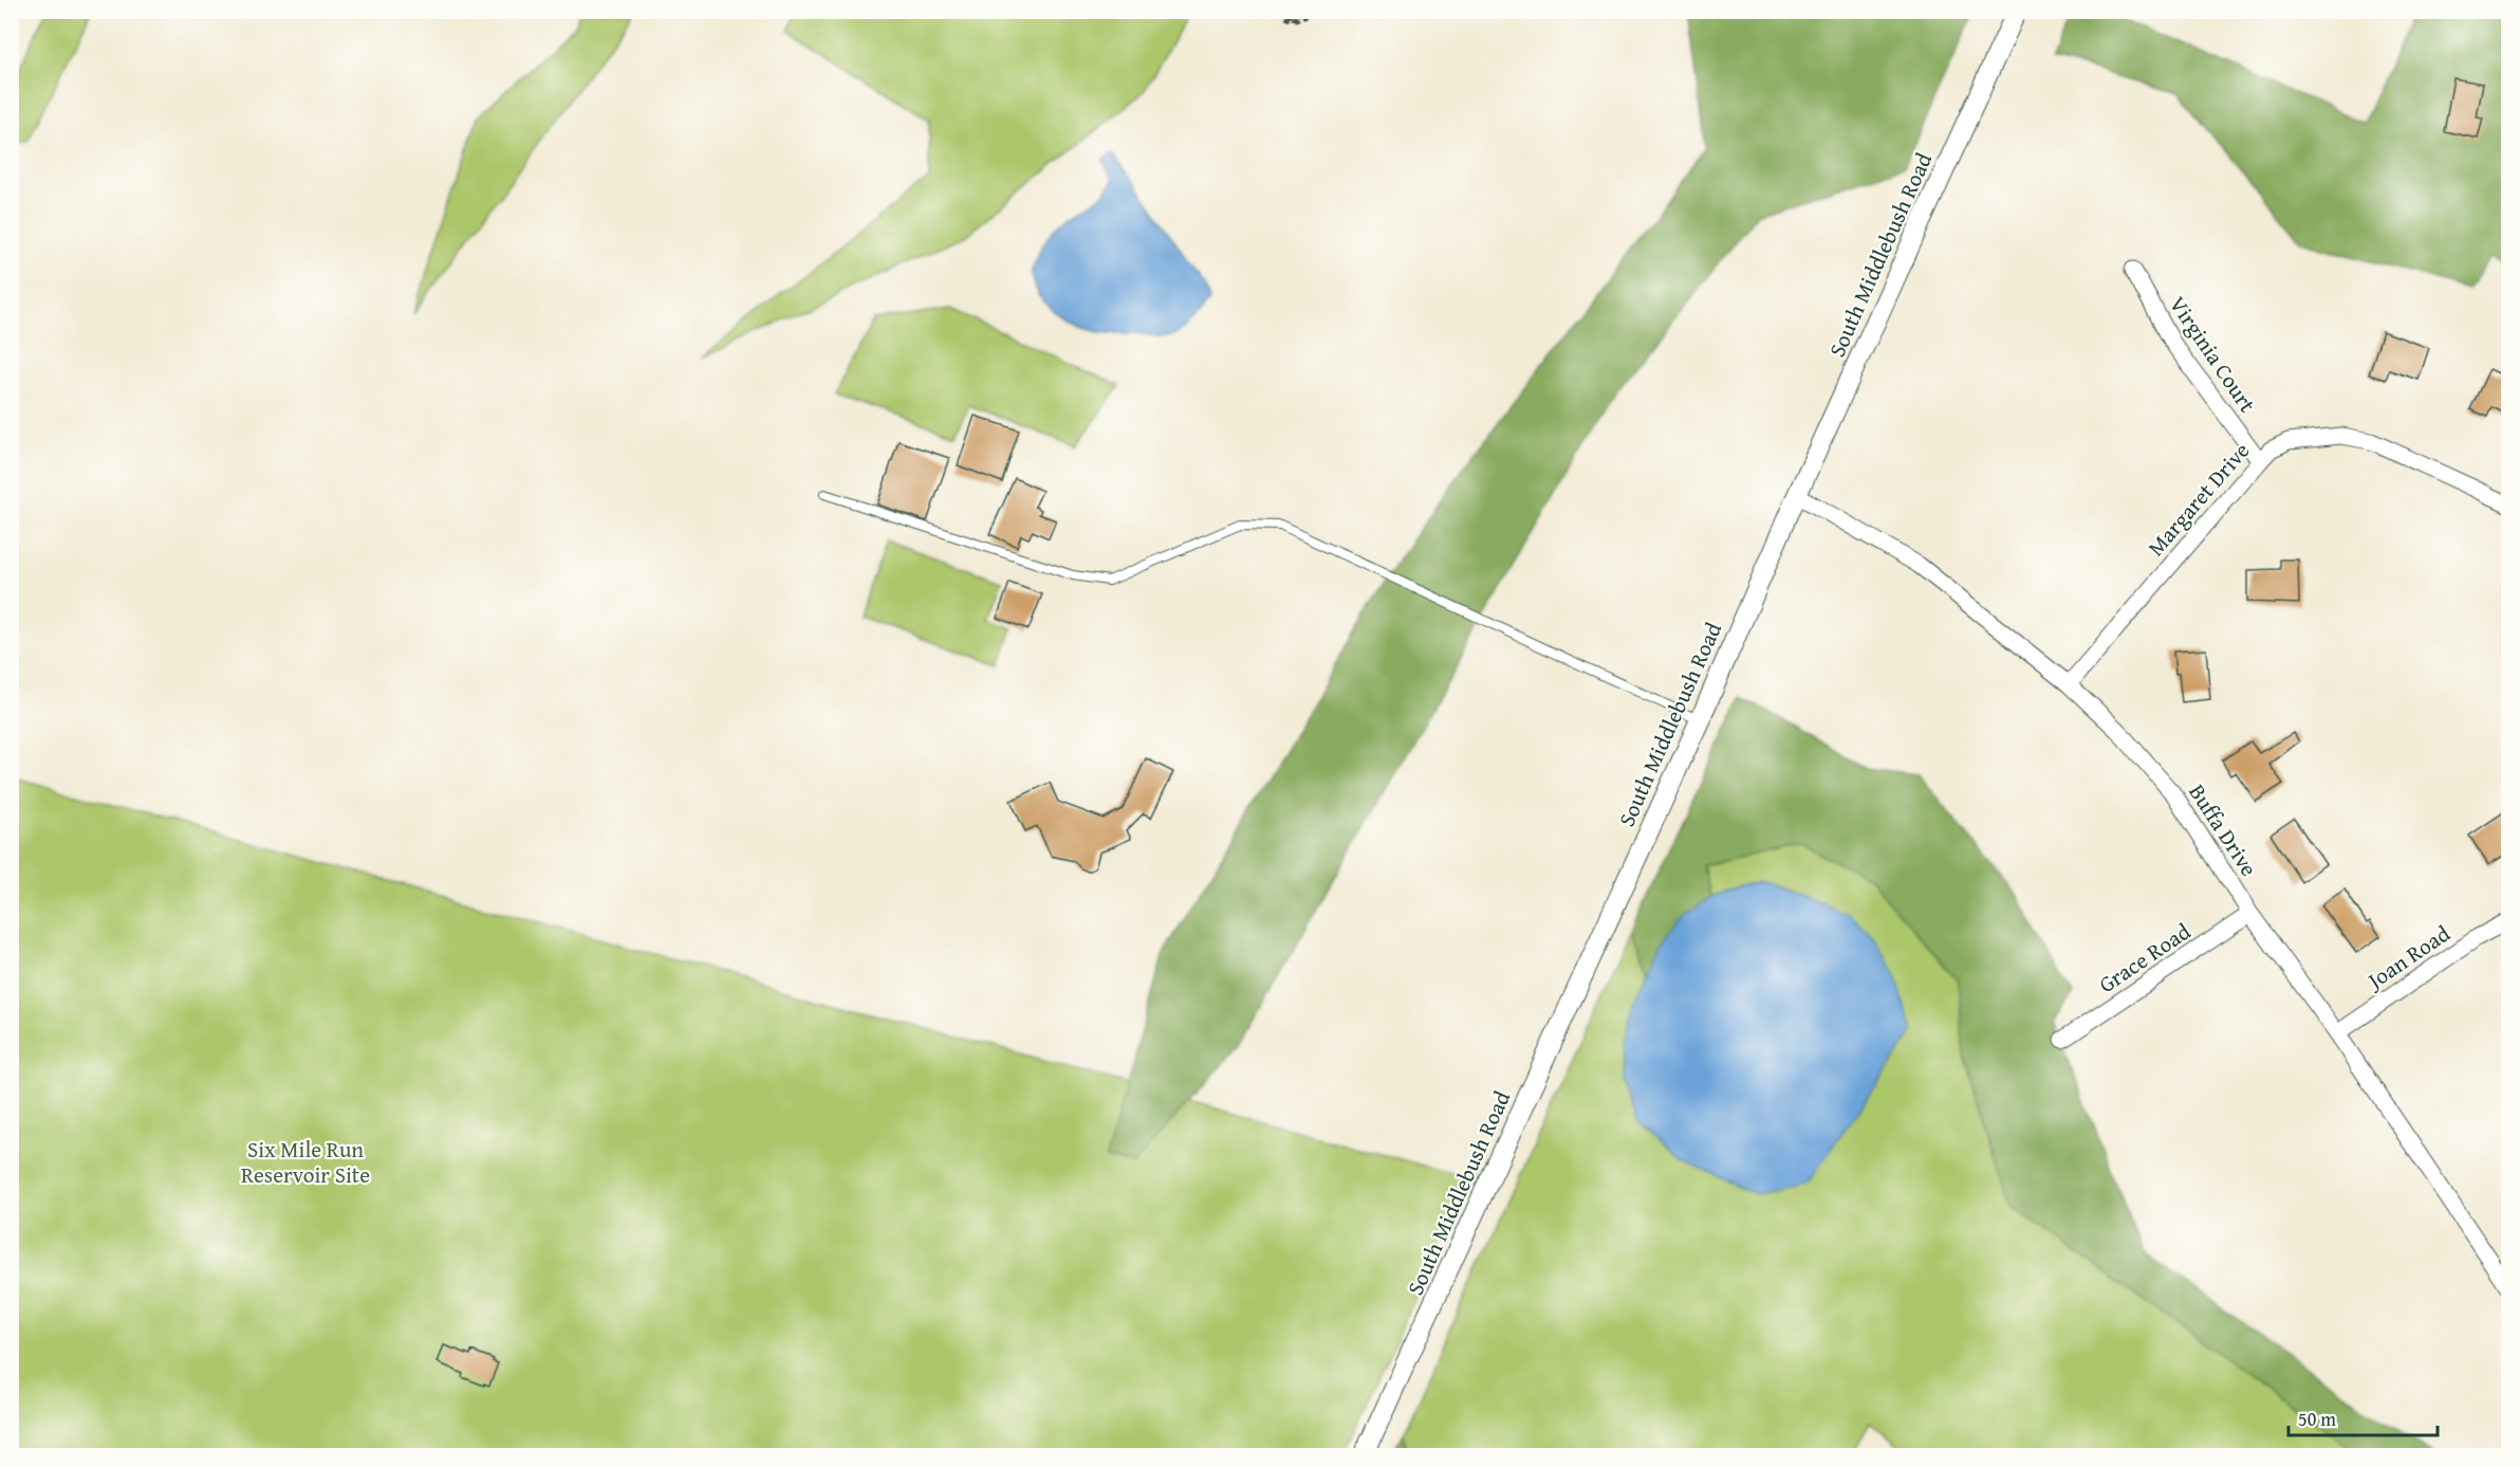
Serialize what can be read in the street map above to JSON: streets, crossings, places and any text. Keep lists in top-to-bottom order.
{
  "streets": {
    "street": [
      "South Middlebush Road",
      "Virginia Court",
      "Margaret Drive",
      "Buffa Drive",
      "Joan Road",
      "Grace Road"
    ]
  },
  "crossings": [
    ["South Middlebush Road", "Buffa Drive"],
    ["Virginia Court", "Margaret Drive"],
    ["Margaret Drive", "Buffa Drive"],
    ["Buffa Drive", "Joan Road"],
    ["Buffa Drive", "Grace Road"]
  ],
  "parks": ["Six Mile Run Reservoir Site"],
  "scale_bar": "50 m"
}
